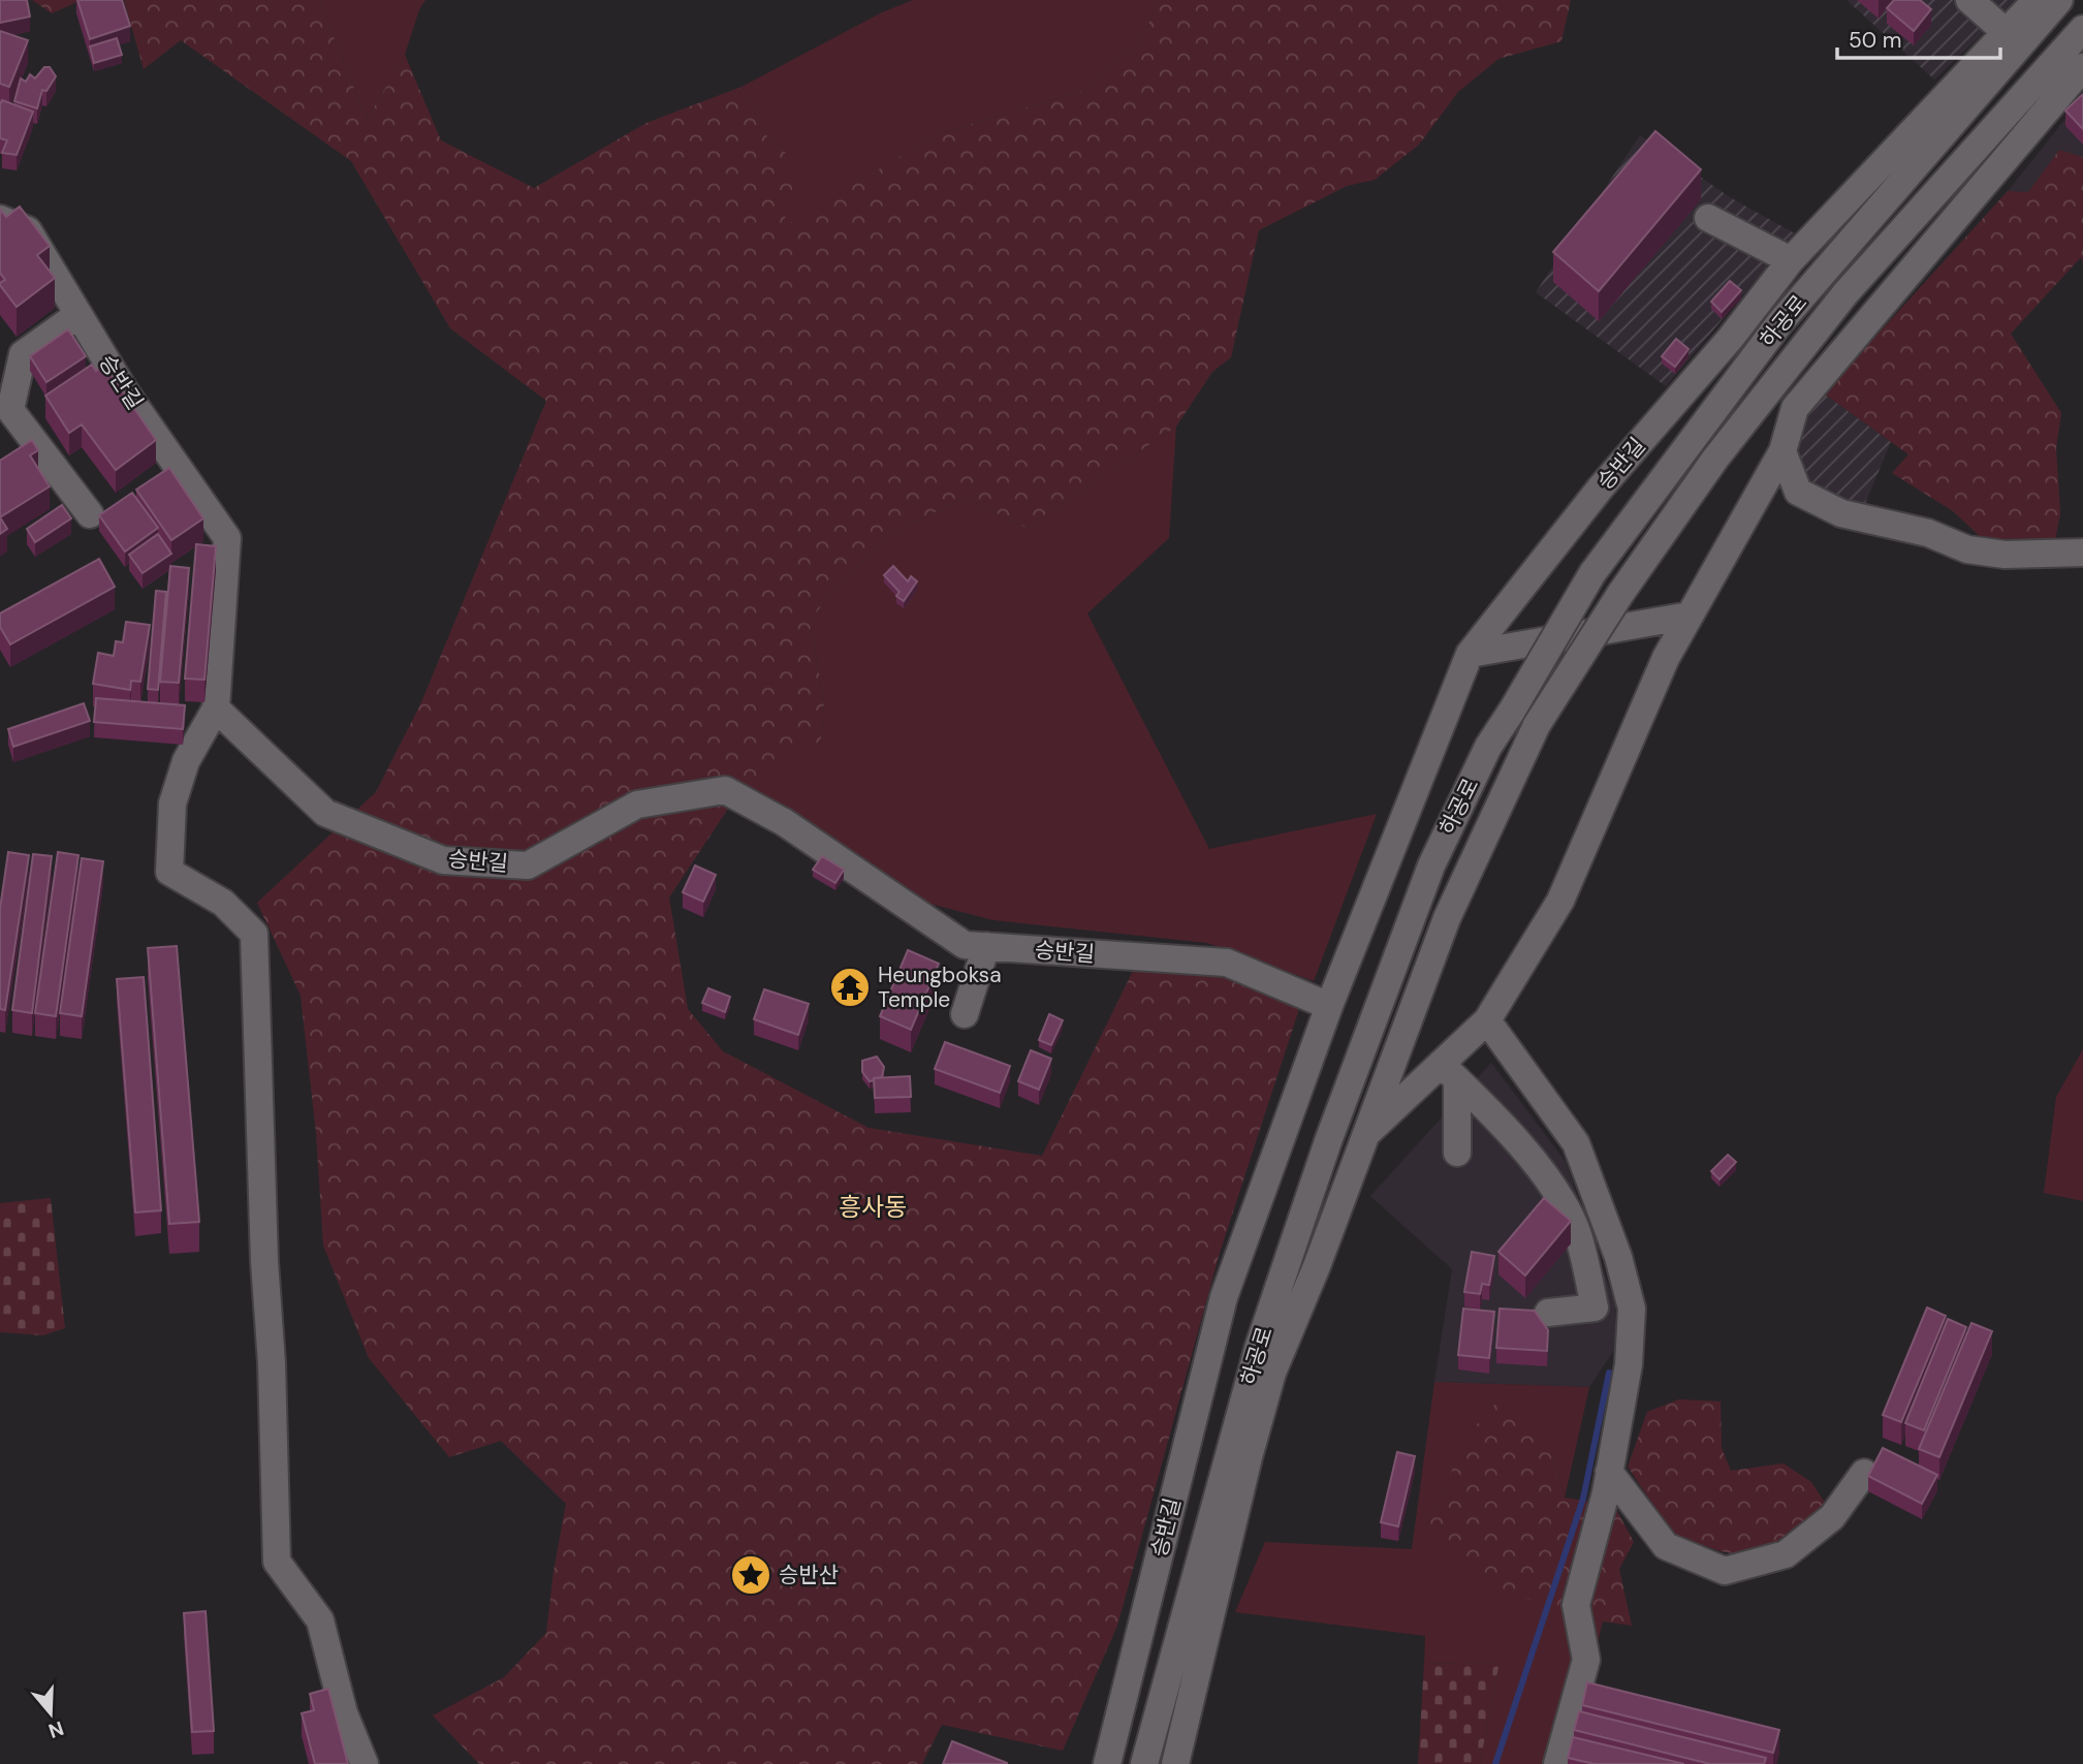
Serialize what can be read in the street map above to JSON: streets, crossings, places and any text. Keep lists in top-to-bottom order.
{
  "streets": {
    "street": ["하공로", "승반길"]
  },
  "districts": ["흥사동"],
  "places": {
    "temple": ["Heungboksa Temple"],
    "place": ["승반산"]
  },
  "scale_bar": "50 m",
  "north": "bottom"
}
